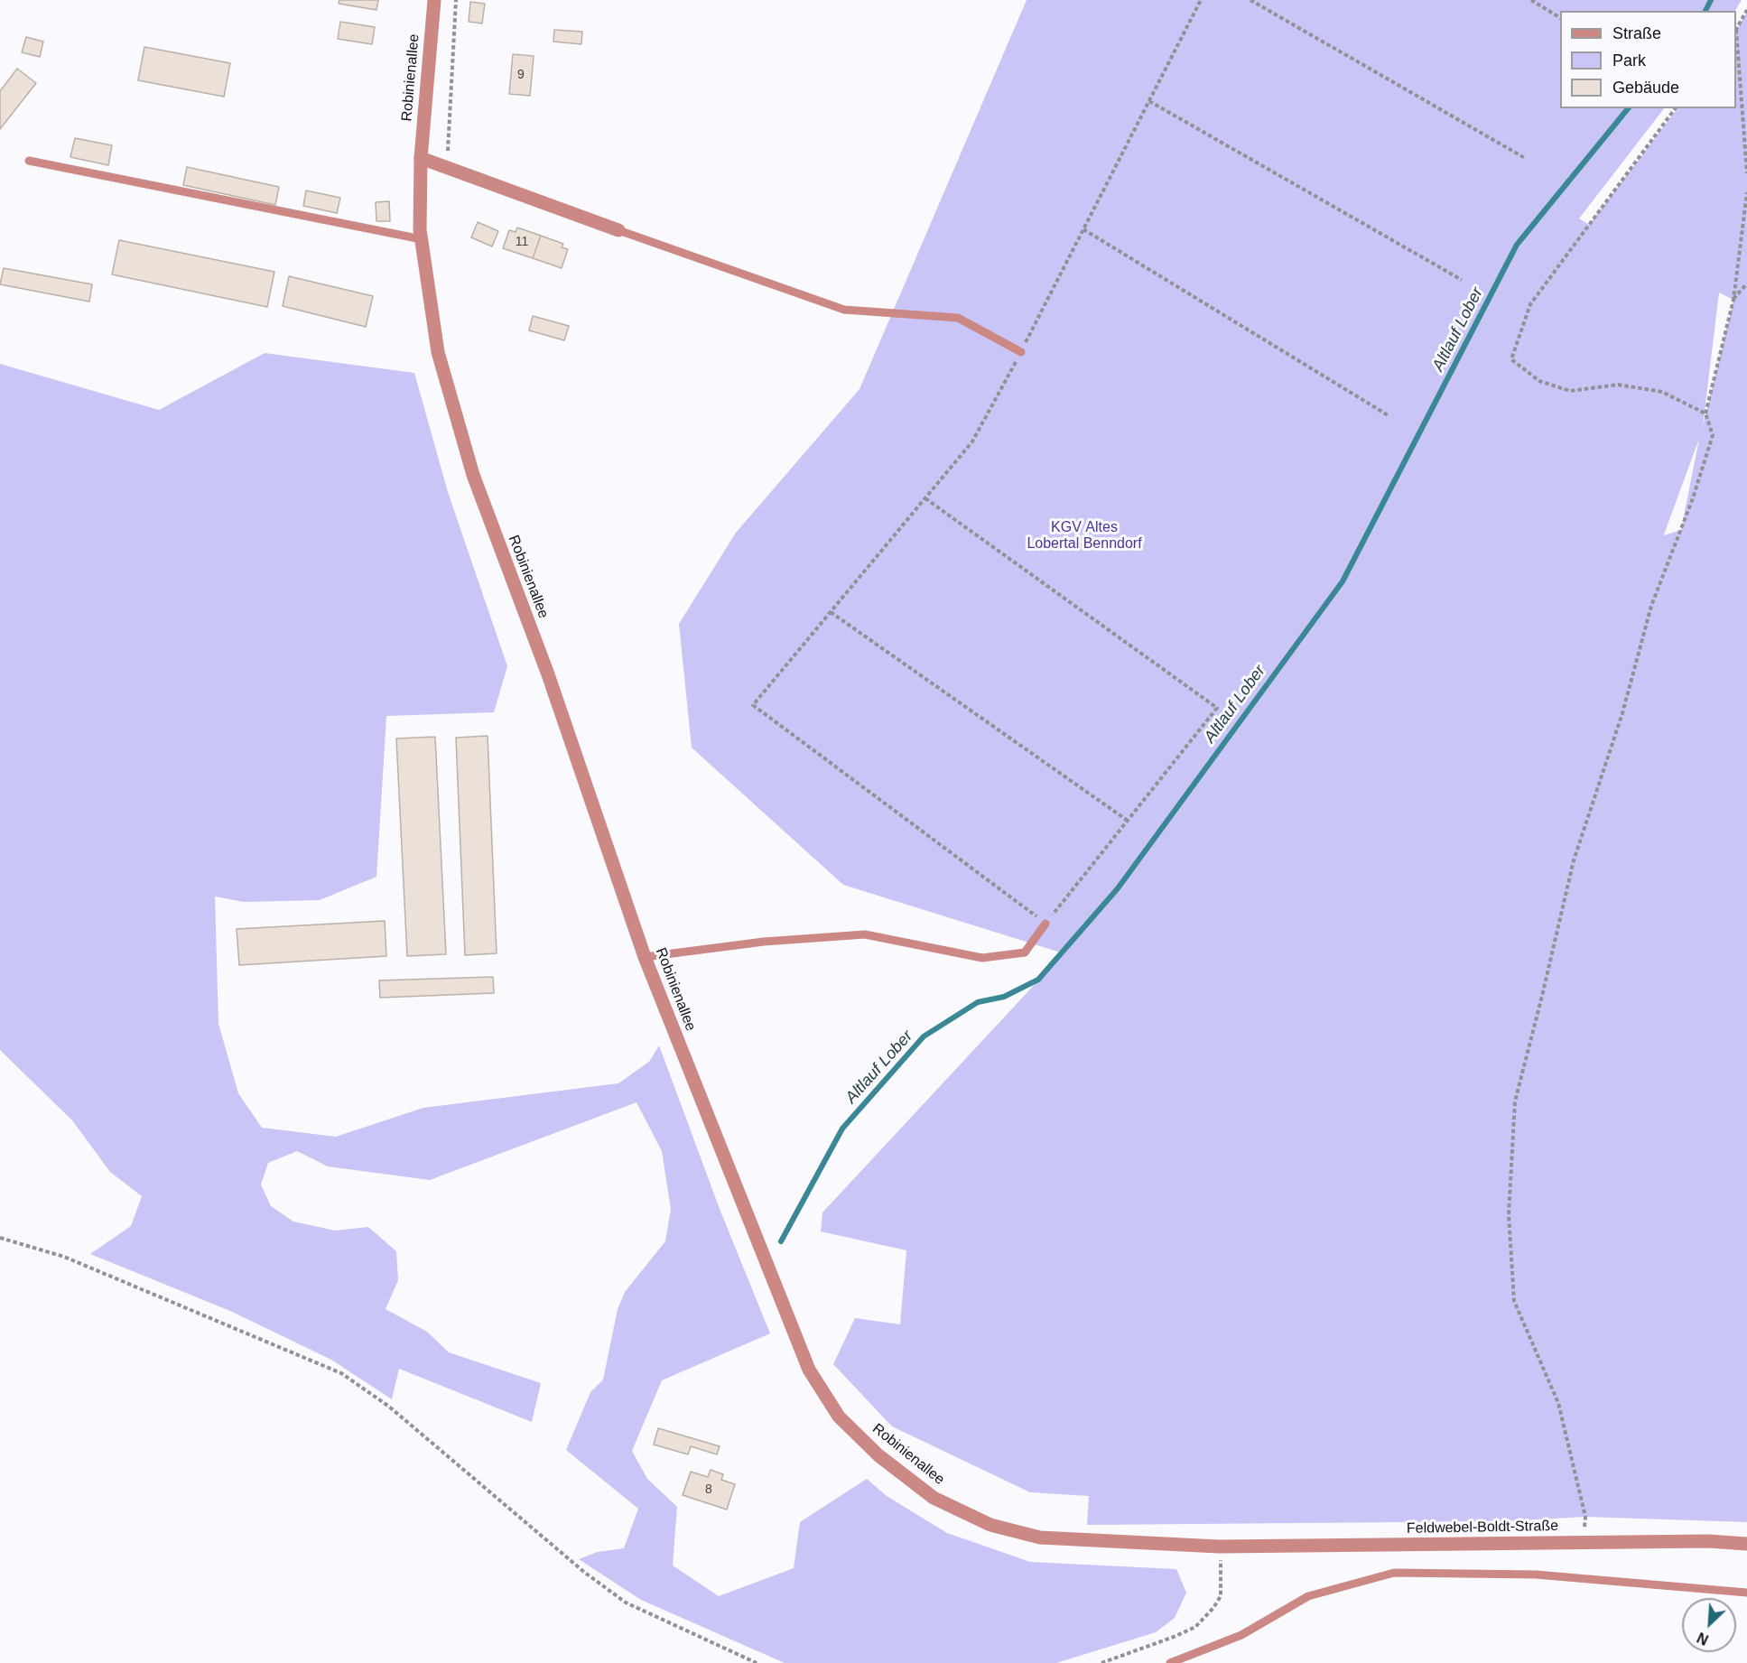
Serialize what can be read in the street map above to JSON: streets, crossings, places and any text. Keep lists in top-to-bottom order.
{
  "streets": {
    "street": ["Robinienallee", "Feldwebel-Boldt-Straße"]
  },
  "crossings": [
    ["Robinienallee", "Feldwebel-Boldt-Straße"]
  ],
  "water": ["Altlauf Lober"],
  "parks": ["KGV Altes Lobertal Benndorf"],
  "house_numbers": ["9", "11", "8"],
  "legend": ["Straße", "Park", "Gebäude"],
  "north": "bottom left"
}
